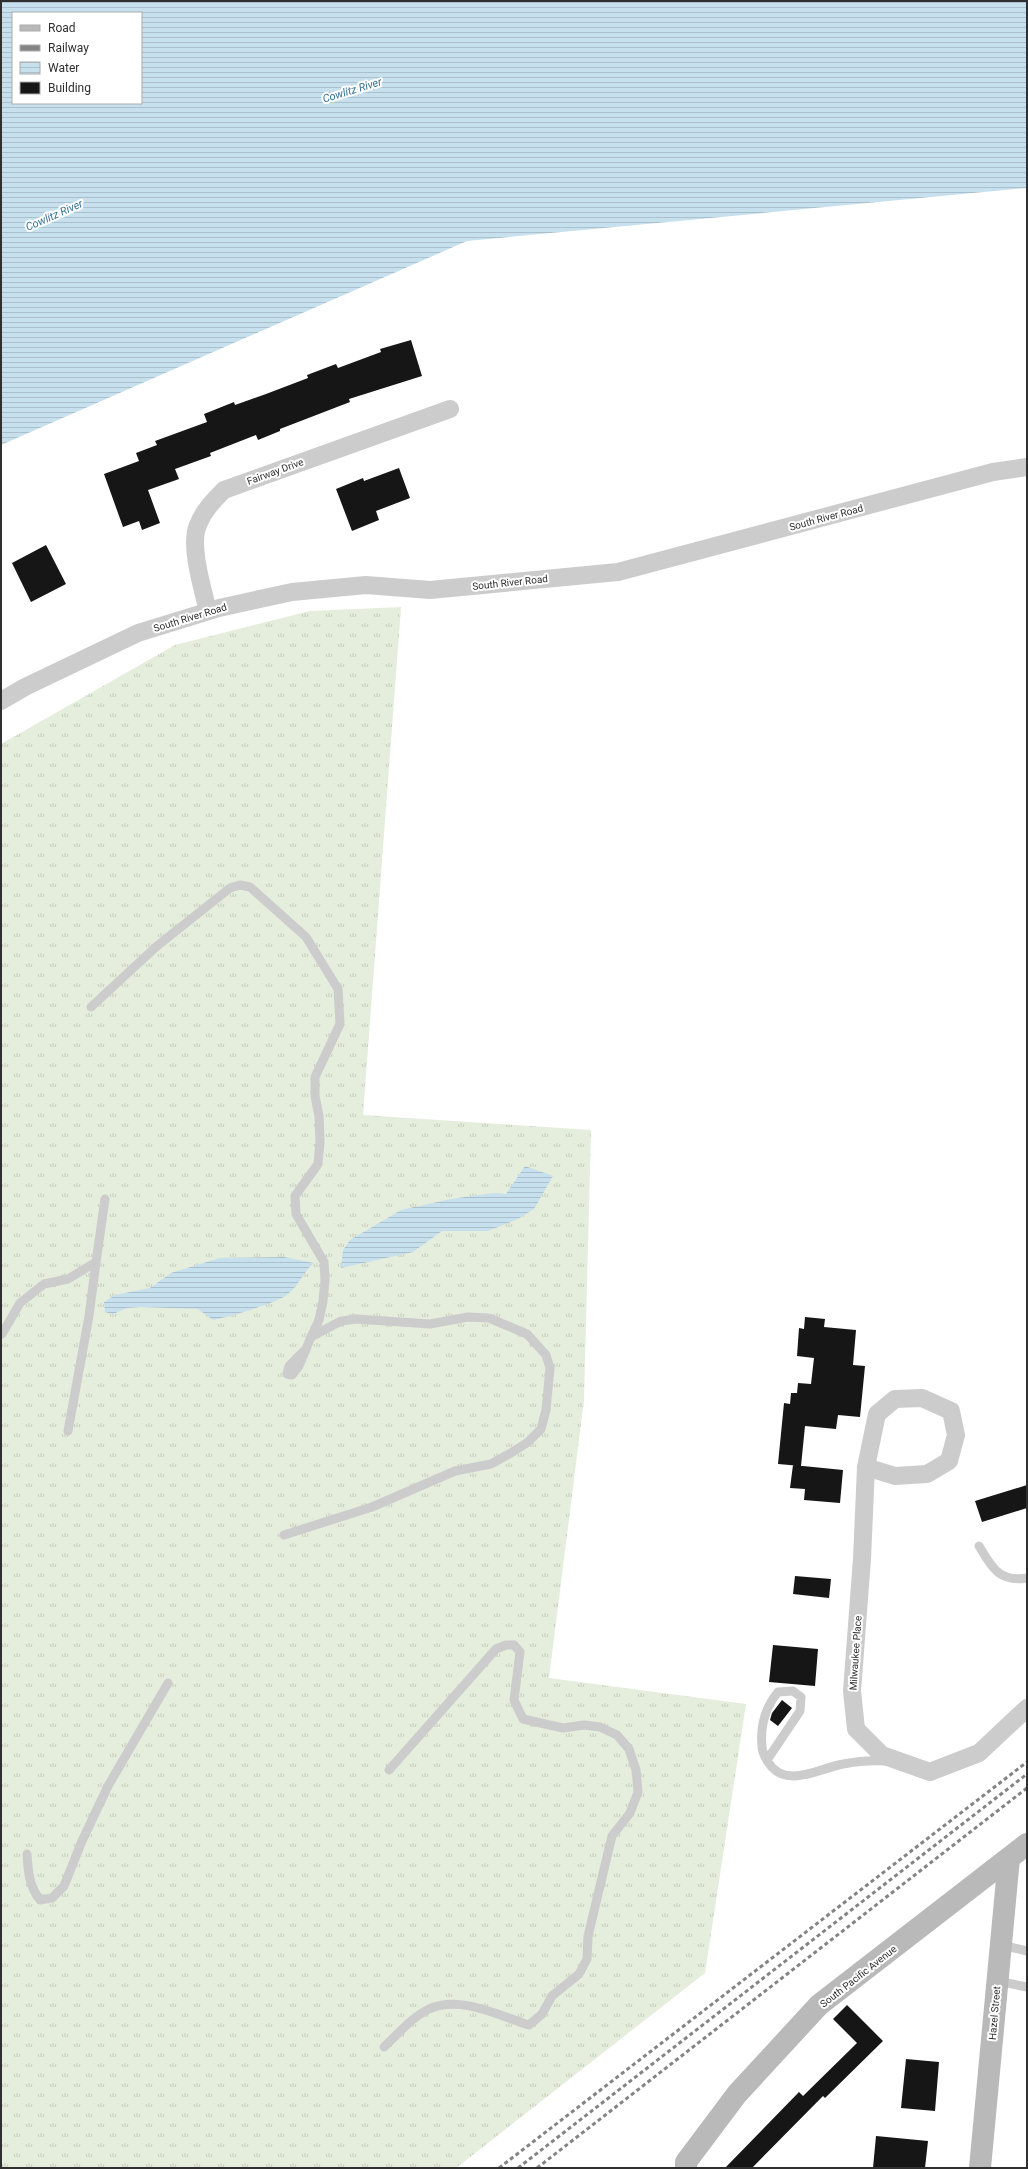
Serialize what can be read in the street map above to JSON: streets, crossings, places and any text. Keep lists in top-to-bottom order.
{
  "streets": {
    "street": [
      "Fairway Drive",
      "South River Road",
      "Milwaukee Place",
      "South Pacific Avenue",
      "Hazel Street"
    ]
  },
  "crossings": [
    ["Fairway Drive", "South River Road"],
    ["South Pacific Avenue", "Hazel Street"]
  ],
  "water": ["Cowlitz River"],
  "legend": [
    "Road",
    "Railway",
    "Water",
    "Building"
  ]
}
